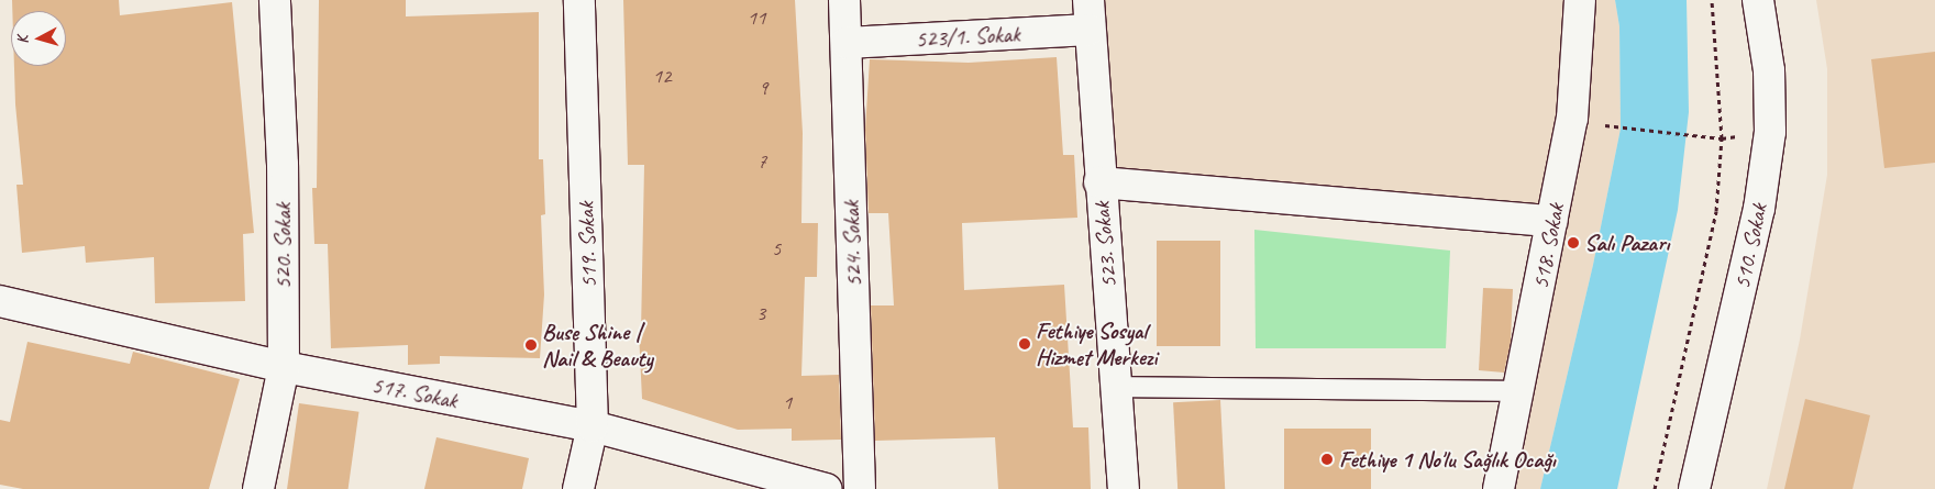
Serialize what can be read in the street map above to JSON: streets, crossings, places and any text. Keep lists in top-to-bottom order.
{
  "streets": {
    "street": [
      "523/1. Sokak",
      "524. Sokak",
      "519. Sokak",
      "523. Sokak",
      "520. Sokak",
      "518. Sokak",
      "510. Sokak",
      "517. Sokak"
    ]
  },
  "crossings": [
    ["523/1. Sokak", "524. Sokak"],
    ["523/1. Sokak", "523. Sokak"],
    ["519. Sokak", "517. Sokak"],
    ["520. Sokak", "517. Sokak"]
  ],
  "places": [
    "Salı Pazarı",
    "Fethiye Sosyal Hizmet Merkezi",
    "Buse Shine | Nail & Beauty",
    "Fethiye 1 No'lu Sağlık Ocağı"
  ],
  "house_numbers": [
    "11",
    "12",
    "9",
    "7",
    "5",
    "3",
    "1"
  ],
  "north": "left"
}
